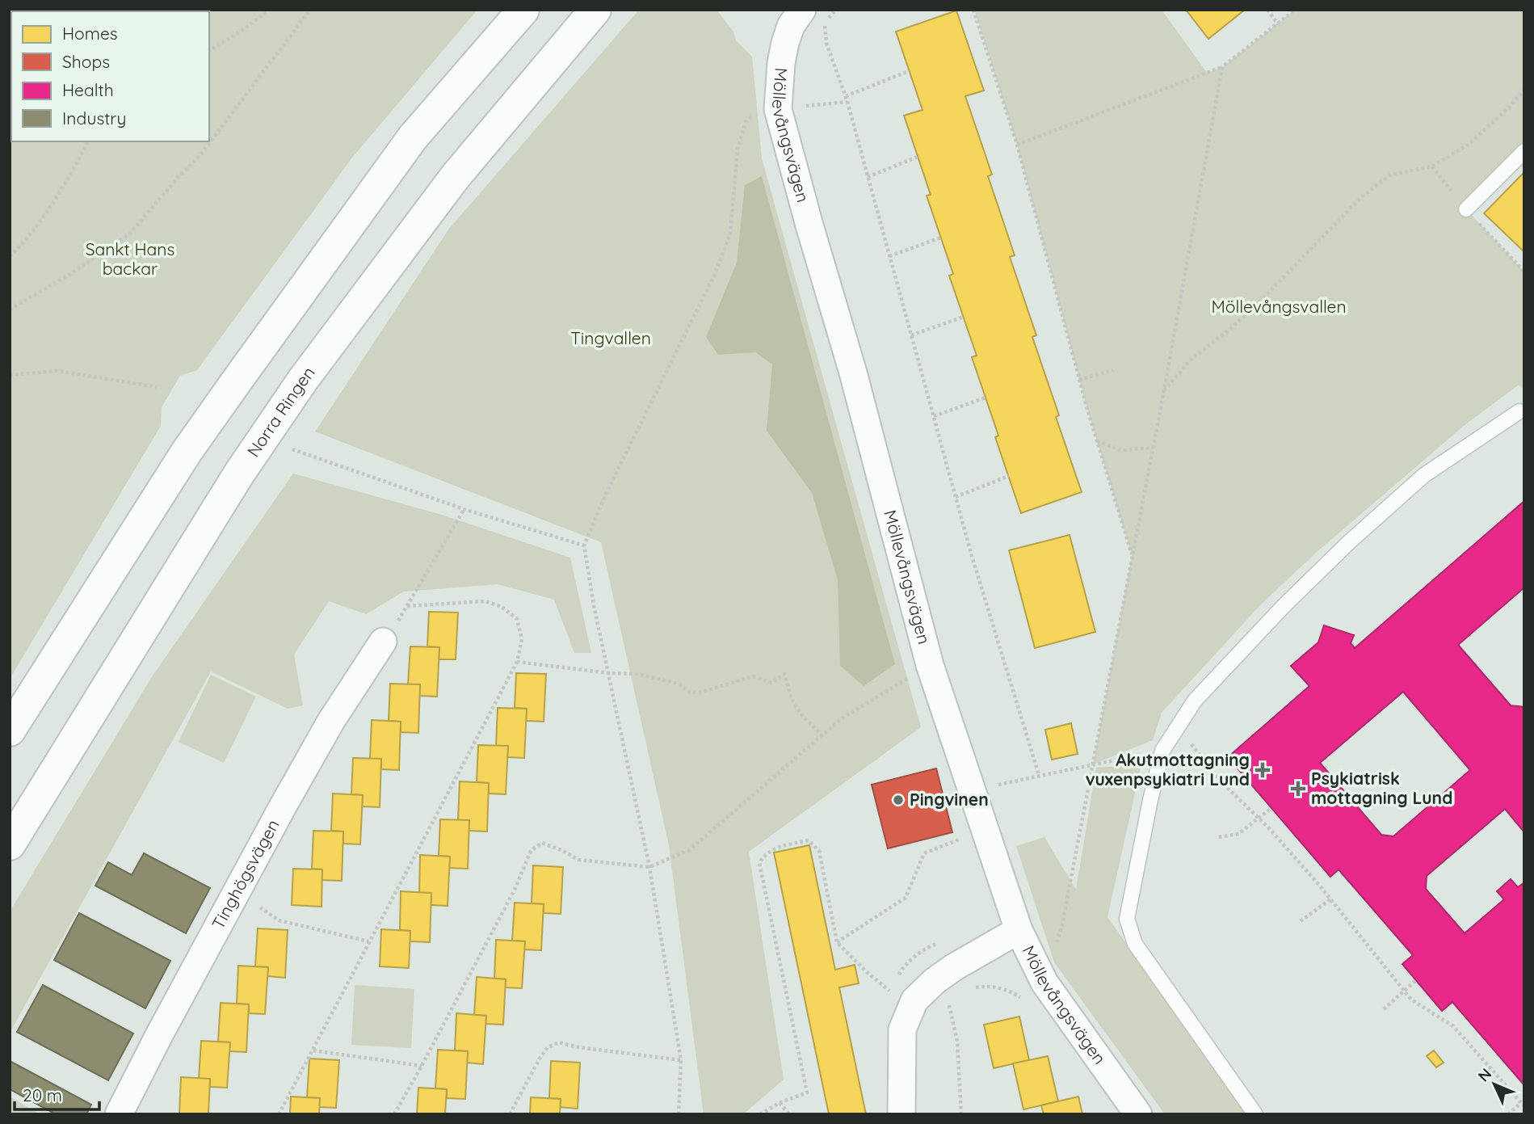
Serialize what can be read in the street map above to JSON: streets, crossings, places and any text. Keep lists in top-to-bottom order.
{
  "streets": {
    "main road": ["Norra Ringen"],
    "street": ["Möllevångsvägen", "Tinghögsvägen"]
  },
  "parks": ["Sankt Hans backar", "Möllevångsvallen", "Tingvallen"],
  "places": {
    "health": ["Akutmottagning vuxenpsykiatri Lund", "Psykiatrisk mottagning Lund"],
    "other": ["Pingvinen"]
  },
  "legend": [
    "Homes",
    "Shops",
    "Health",
    "Industry"
  ],
  "scale_bar": "20 m",
  "north": "top left"
}
